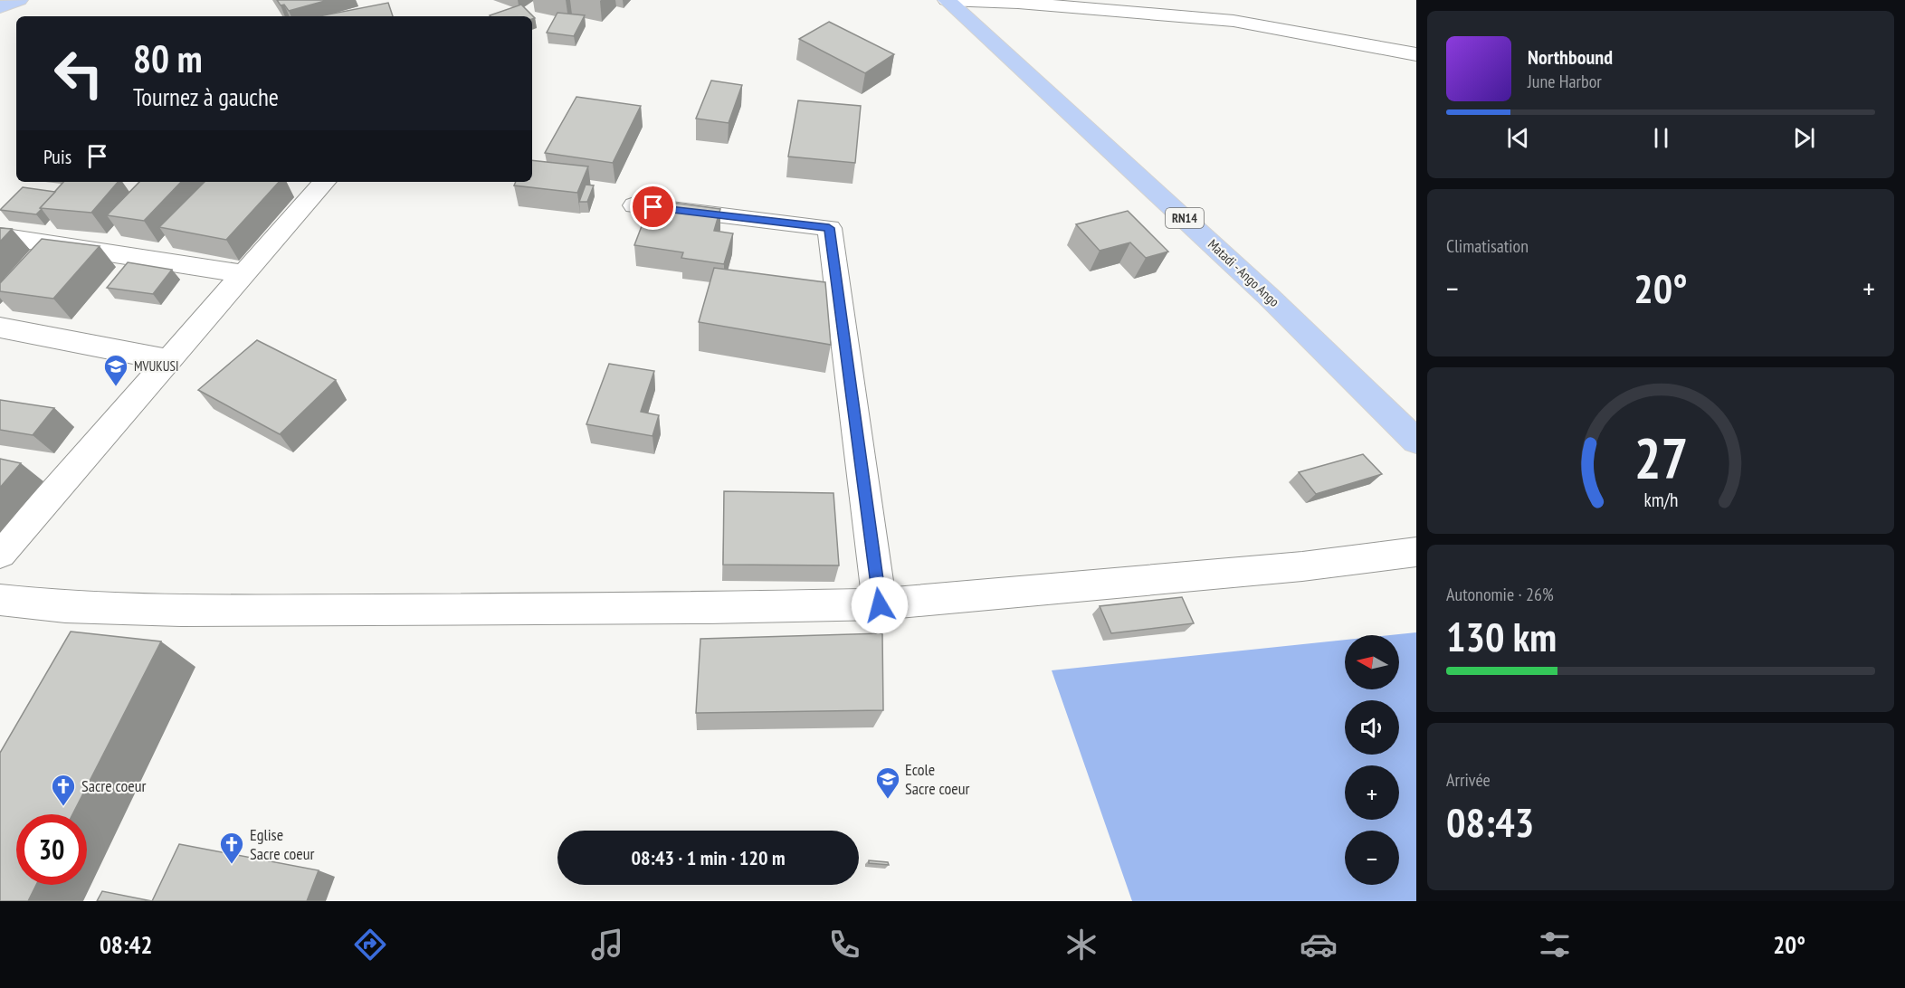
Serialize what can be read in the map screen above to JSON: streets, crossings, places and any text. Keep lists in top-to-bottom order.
{
  "streets": {
    "highway": ["RN14", "Matadi - Ango Ango"]
  },
  "places": {
    "school or university": ["MVUKUSI", "Ecole Sacre coeur"],
    "church": ["Sacre coeur", "Eglise Sacre coeur"]
  },
  "north": "left",
  "page": {
    "turn": ["80 m", "Tournez à gauche"],
    "song": ["Northbound", "June Harbor"],
    "then": "Puis",
    "tile": [
      "Climatisation",
      ["Autonomie · 26%", "130 km"],
      ["Arrivée", "08:43"]
    ],
    "heat": ["−", "20°", "+"],
    "map_buttons": ["+", "−"],
    "limit": "30",
    "trip": "08:43 · 1 min · 120 m",
    "tabs": ["08:42", "20°"],
    "gauge": ["27", "km/h"]
  }
}
